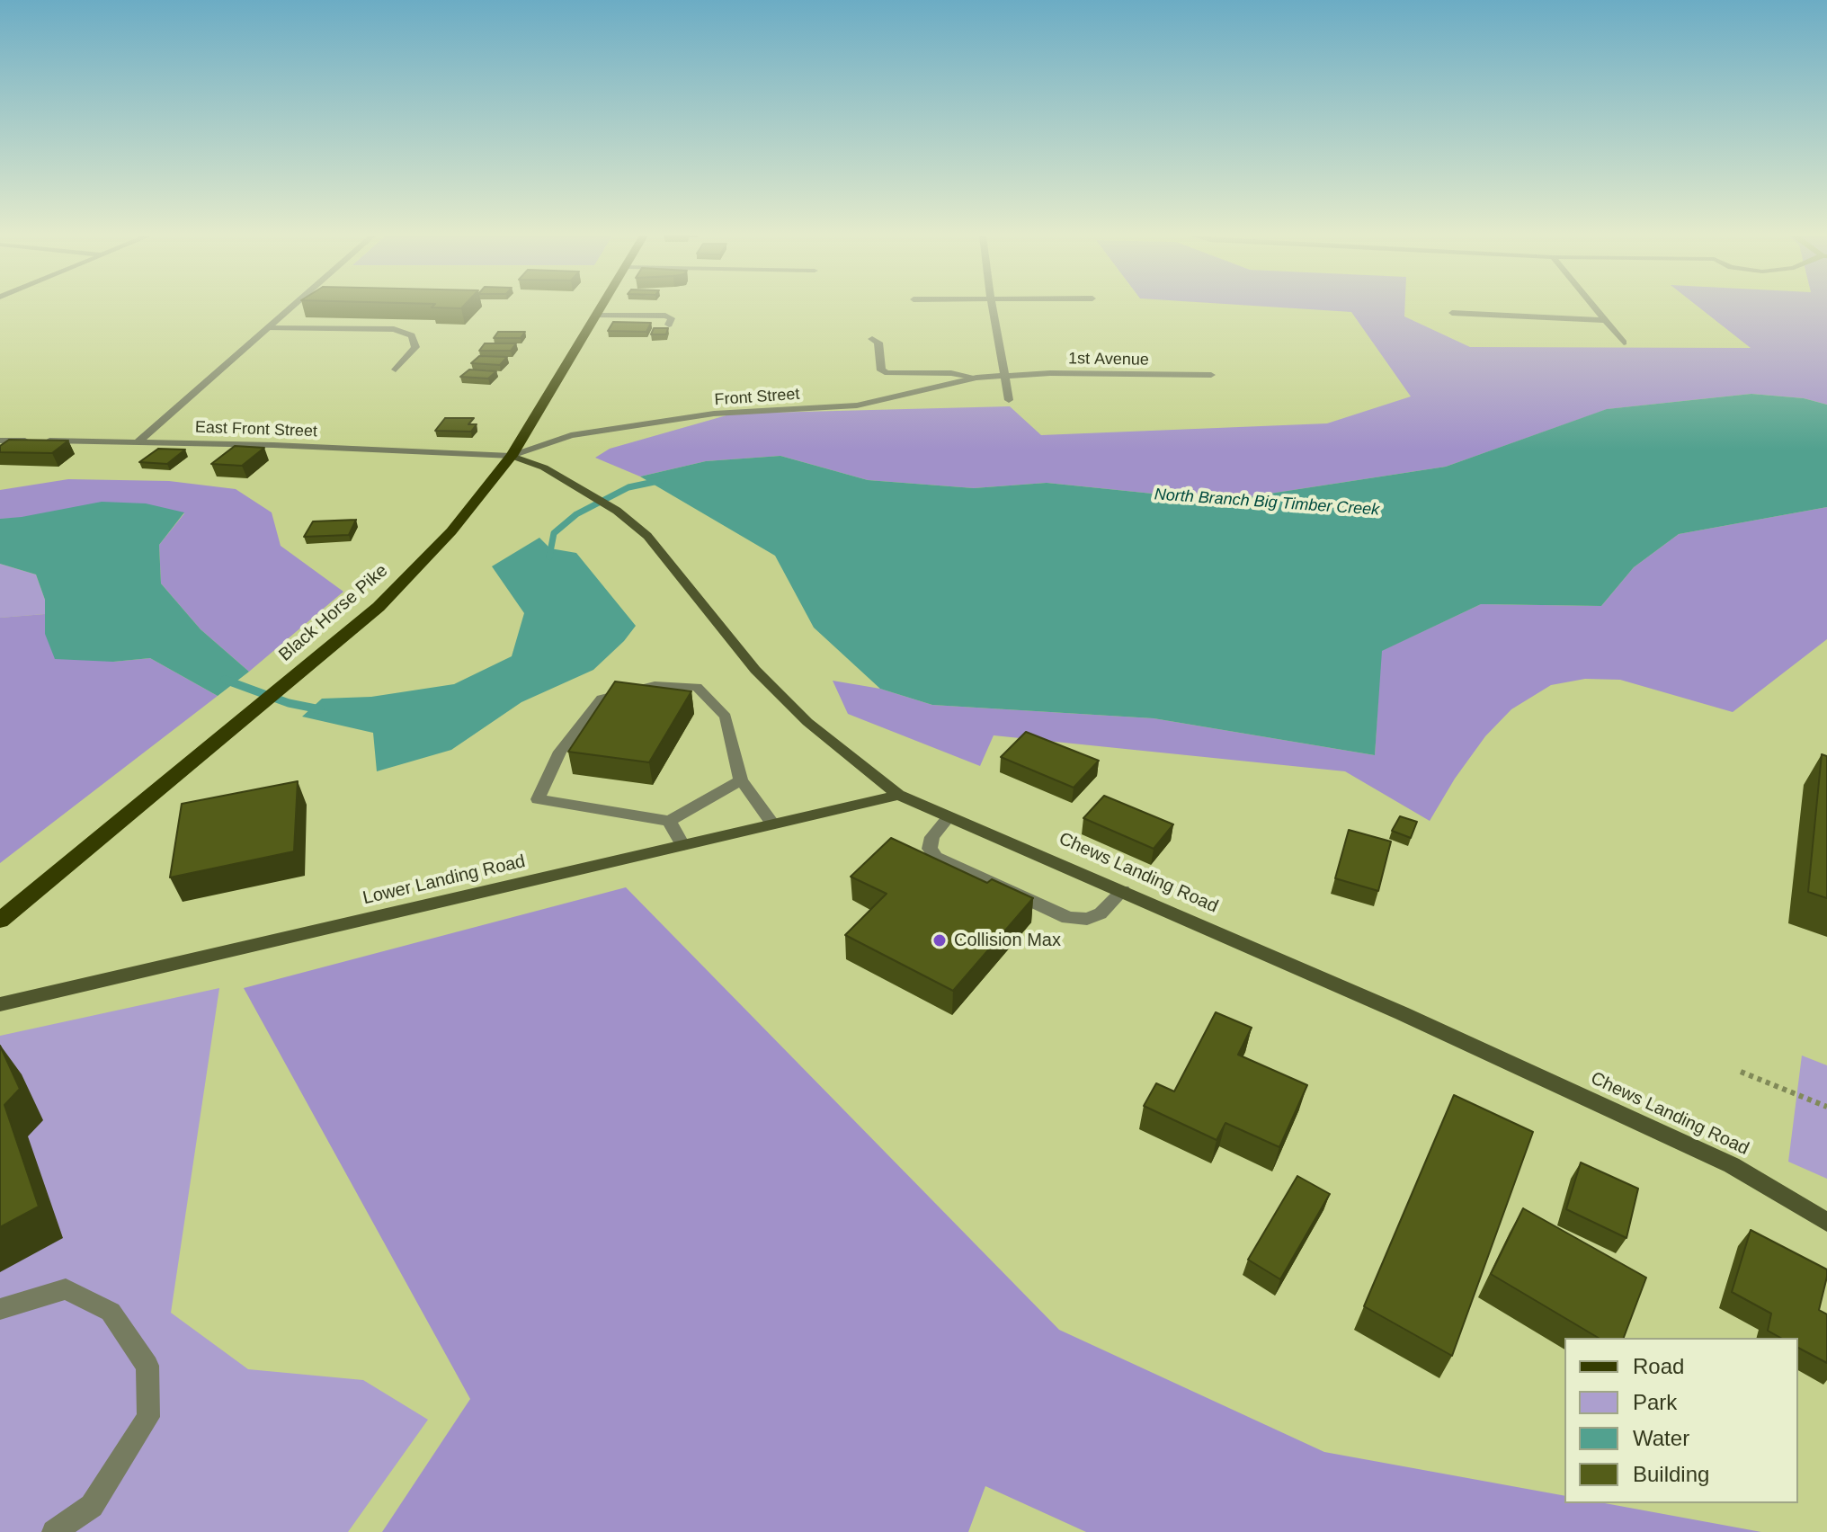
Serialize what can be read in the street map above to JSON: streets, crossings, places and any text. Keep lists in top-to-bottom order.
{
  "streets": {
    "main road": ["Black Horse Pike", "Chews Landing Road", "Lower Landing Road"],
    "street": ["1st Avenue", "Front Street", "East Front Street"]
  },
  "crossings": [
    ["1st Avenue", "Front Street"],
    ["Front Street", "East Front Street"],
    ["Front Street", "Black Horse Pike"],
    ["Front Street", "Chews Landing Road"],
    ["East Front Street", "Black Horse Pike"],
    ["East Front Street", "Chews Landing Road"],
    ["Black Horse Pike", "Chews Landing Road"],
    ["Chews Landing Road", "Lower Landing Road"]
  ],
  "water": ["North Branch Big Timber Creek"],
  "places": ["Collision Max"],
  "legend": [
    "Road",
    "Park",
    "Water",
    "Building"
  ]
}
